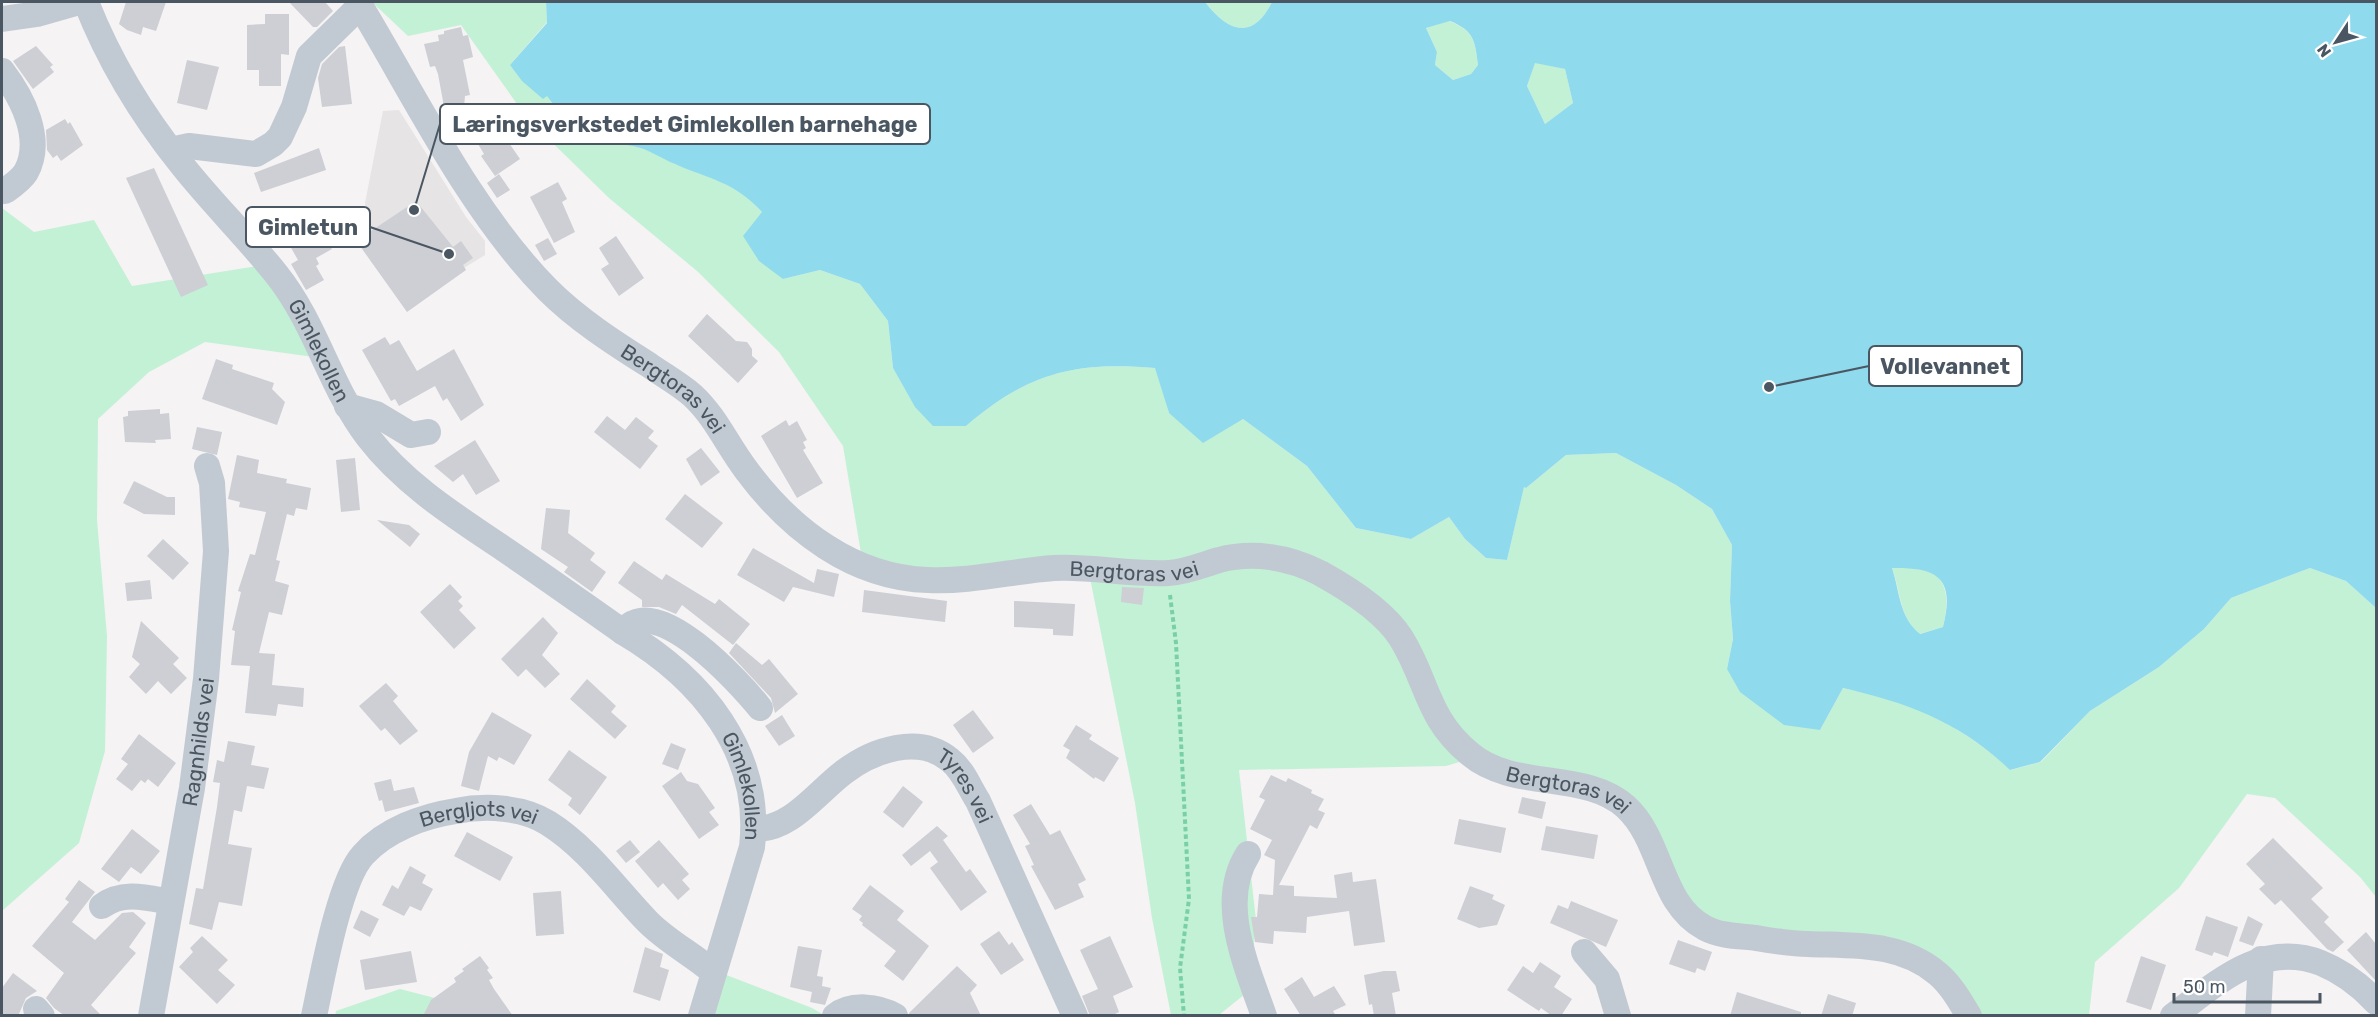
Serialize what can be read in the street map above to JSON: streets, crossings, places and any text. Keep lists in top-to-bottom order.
{
  "streets": {
    "street": [
      "Gimlekollen",
      "Bergtoras vei",
      "Ragnhilds vei",
      "Tyres vei",
      "Bergljots vei"
    ]
  },
  "crossings": [
    ["Gimlekollen", "Bergtoras vei"],
    ["Gimlekollen", "Tyres vei"],
    ["Gimlekollen", "Bergljots vei"]
  ],
  "places": ["Læringsverkstedet Gimlekollen barnehage", "Gimletun", "Vollevannet"],
  "scale_bar": "50 m",
  "north": "bottom left"
}
